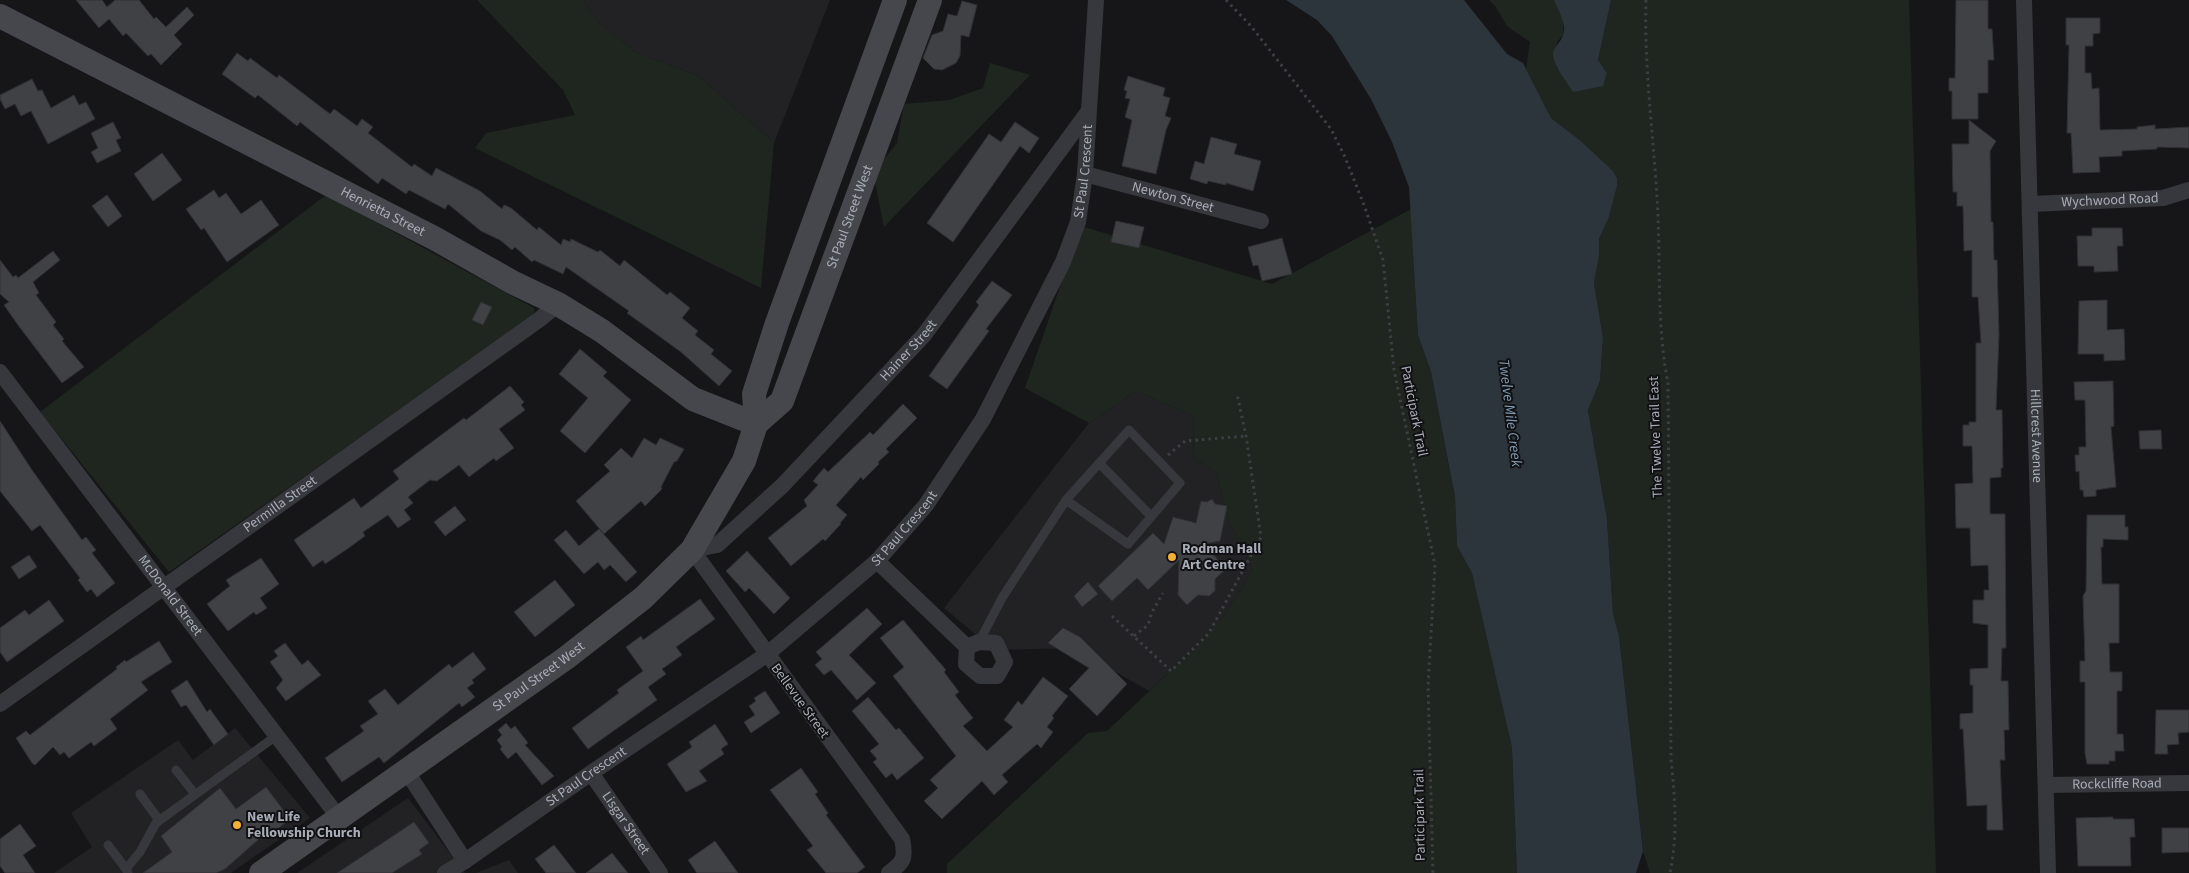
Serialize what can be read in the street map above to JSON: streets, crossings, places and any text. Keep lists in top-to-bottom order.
{
  "streets": {
    "main road": ["Henrietta Street", "St Paul Street West"],
    "street": [
      "St Paul Crescent",
      "Newton Street",
      "Wychwood Road",
      "Hainer Street",
      "Hillcrest Avenue",
      "Permilla Street",
      "McDonald Street",
      "Bellevue Street",
      "Rockcliffe Road",
      "Lisgar Street"
    ],
    "path": ["Participark Trail", "The Twelve Trail East"]
  },
  "crossings": [
    ["St Paul Crescent", "Newton Street"],
    ["St Paul Crescent", "Hainer Street"],
    ["St Paul Crescent", "Bellevue Street"],
    ["St Paul Crescent", "Lisgar Street"],
    ["Wychwood Road", "Hillcrest Avenue"],
    ["Henrietta Street", "St Paul Street West"],
    ["Henrietta Street", "Permilla Street"],
    ["St Paul Street West", "Hainer Street"],
    ["St Paul Street West", "McDonald Street"],
    ["St Paul Street West", "Bellevue Street"],
    ["Hainer Street", "Bellevue Street"],
    ["Hillcrest Avenue", "Rockcliffe Road"],
    ["Permilla Street", "McDonald Street"]
  ],
  "water": ["Twelve Mile Creek"],
  "places": ["Rodman Hall Art Centre", "New Life Fellowship Church"]
}
